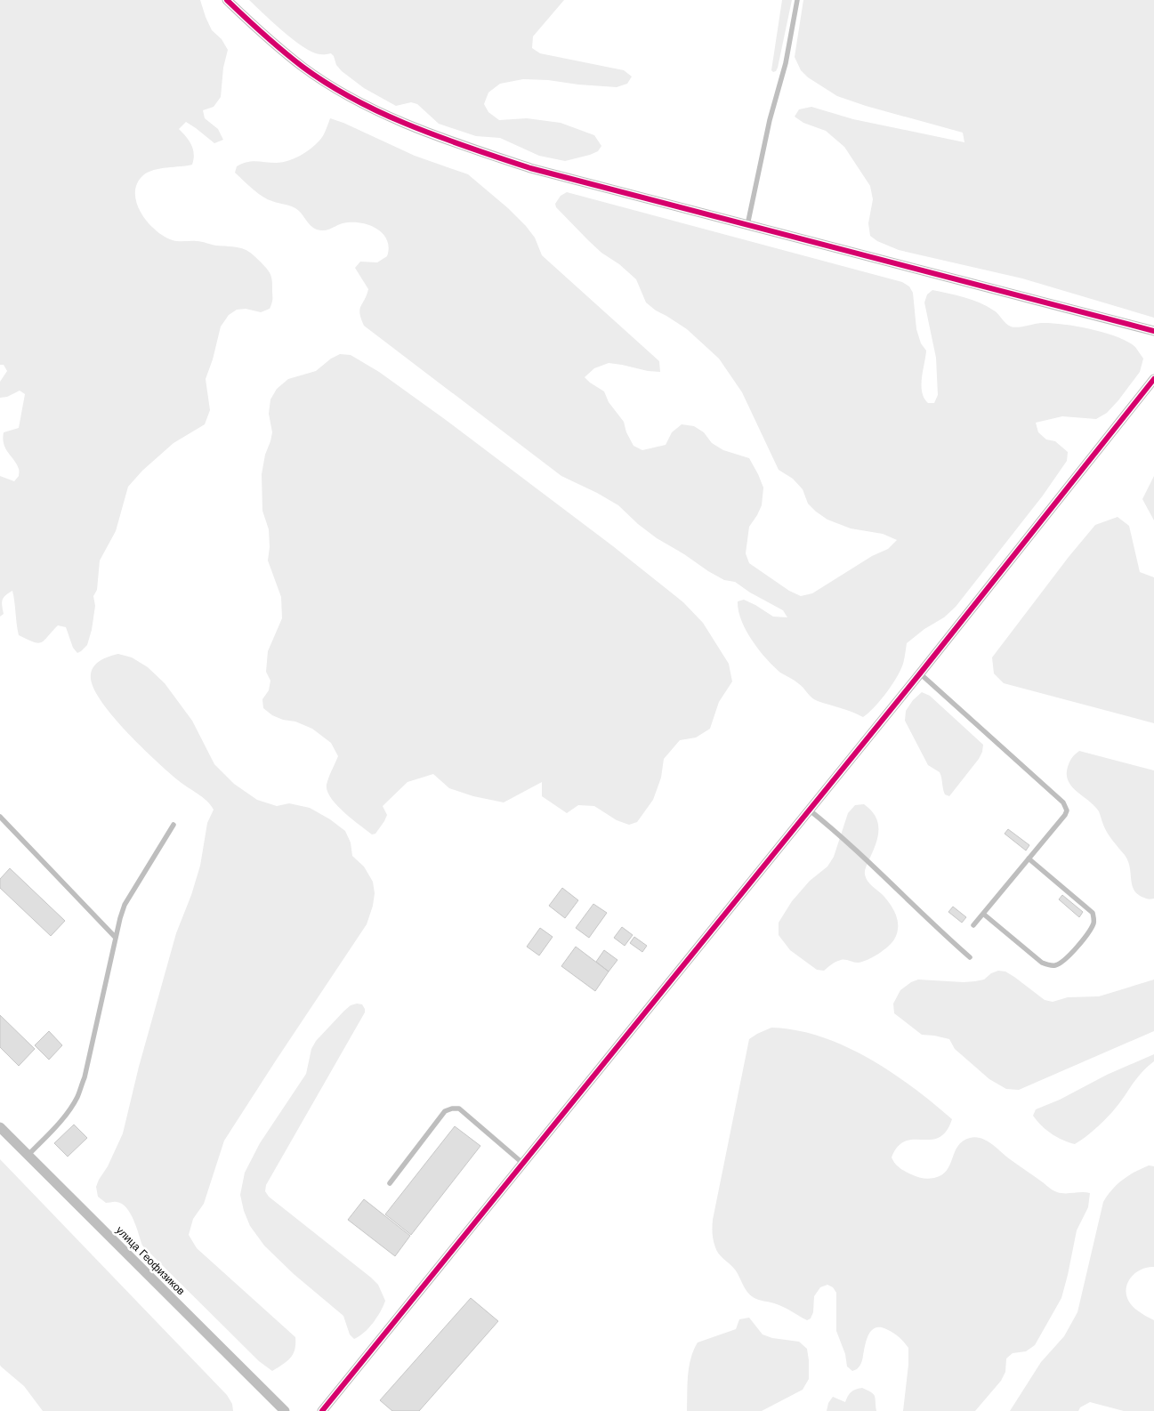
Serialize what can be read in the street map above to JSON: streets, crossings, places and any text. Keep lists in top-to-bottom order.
{
  "streets": {
    "street": ["улица Геофизиков"]
  }
}
